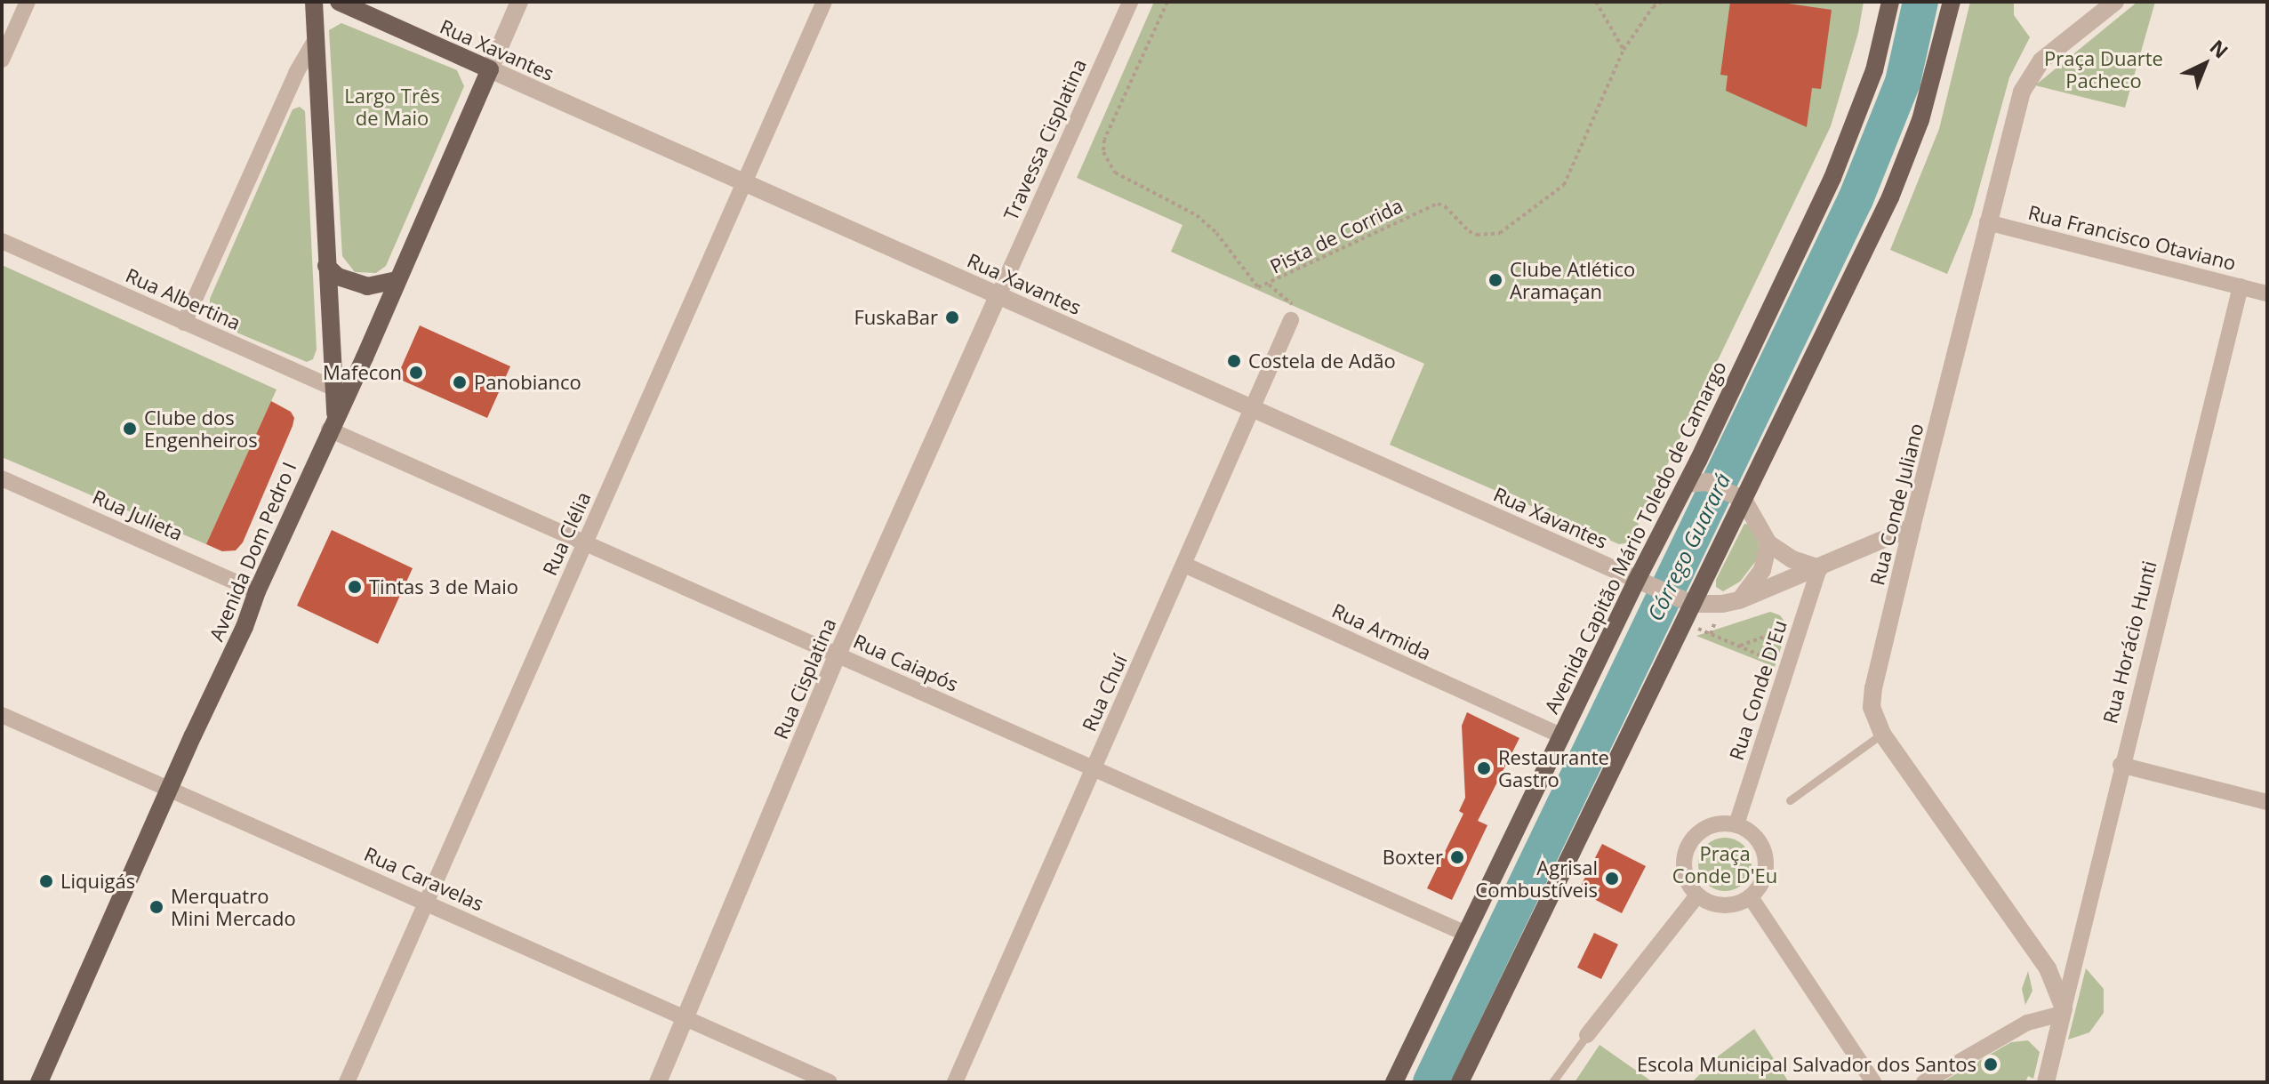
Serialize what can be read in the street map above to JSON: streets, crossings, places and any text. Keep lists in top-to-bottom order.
{
  "streets": {
    "main road": ["Rua Xavantes", "Avenida Capitão Mário Toledo de Camargo", "Avenida Dom Pedro I"],
    "street": [
      "Travessa Cisplatina",
      "Rua Francisco Otaviano",
      "Rua Albertina",
      "Rua Conde Juliano",
      "Rua Julieta",
      "Rua Clélia",
      "Rua Armida",
      "Rua Horácio Hunti",
      "Rua Caiapós",
      "Rua Cisplatina",
      "Rua Conde D'Eu",
      "Rua Chuí",
      "Rua Caravelas"
    ],
    "path": ["Pista de Corrida"]
  },
  "crossings": [
    ["Rua Xavantes", "Travessa Cisplatina"],
    ["Rua Xavantes", "Rua Clélia"],
    ["Rua Xavantes", "Avenida Capitão Mário Toledo de Camargo"],
    ["Rua Xavantes", "Rua Cisplatina"],
    ["Rua Xavantes", "Rua Chuí"],
    ["Travessa Cisplatina", "Rua Cisplatina"],
    ["Rua Francisco Otaviano", "Rua Conde Juliano"],
    ["Rua Francisco Otaviano", "Rua Horácio Hunti"],
    ["Rua Albertina", "Avenida Dom Pedro I"],
    ["Rua Conde Juliano", "Rua Horácio Hunti"],
    ["Rua Julieta", "Avenida Dom Pedro I"],
    ["Rua Clélia", "Rua Caiapós"],
    ["Rua Clélia", "Rua Caravelas"],
    ["Avenida Capitão Mário Toledo de Camargo", "Rua Armida"],
    ["Avenida Capitão Mário Toledo de Camargo", "Rua Caiapós"],
    ["Avenida Dom Pedro I", "Rua Caiapós"],
    ["Avenida Dom Pedro I", "Rua Caravelas"],
    ["Rua Armida", "Rua Chuí"],
    ["Rua Caiapós", "Rua Cisplatina"],
    ["Rua Caiapós", "Rua Chuí"],
    ["Rua Cisplatina", "Rua Caravelas"]
  ],
  "water": ["Córrego Guarará"],
  "parks": ["Praça Duarte Pacheco", "Largo Três de Maio", "Praça Conde D'Eu"],
  "places": [
    "Clube Atlético Aramaçan",
    "FuskaBar",
    "Costela de Adão",
    "Mafecon",
    "Panobianco",
    "Clube dos Engenheiros",
    "Tintas 3 de Maio",
    "Restaurante Gastro",
    "Boxter",
    "Agrisal Combustíveis",
    "Liquigás",
    "Merquatro Mini Mercado",
    "Escola Municipal Salvador dos Santos"
  ],
  "north": "top right"
}
